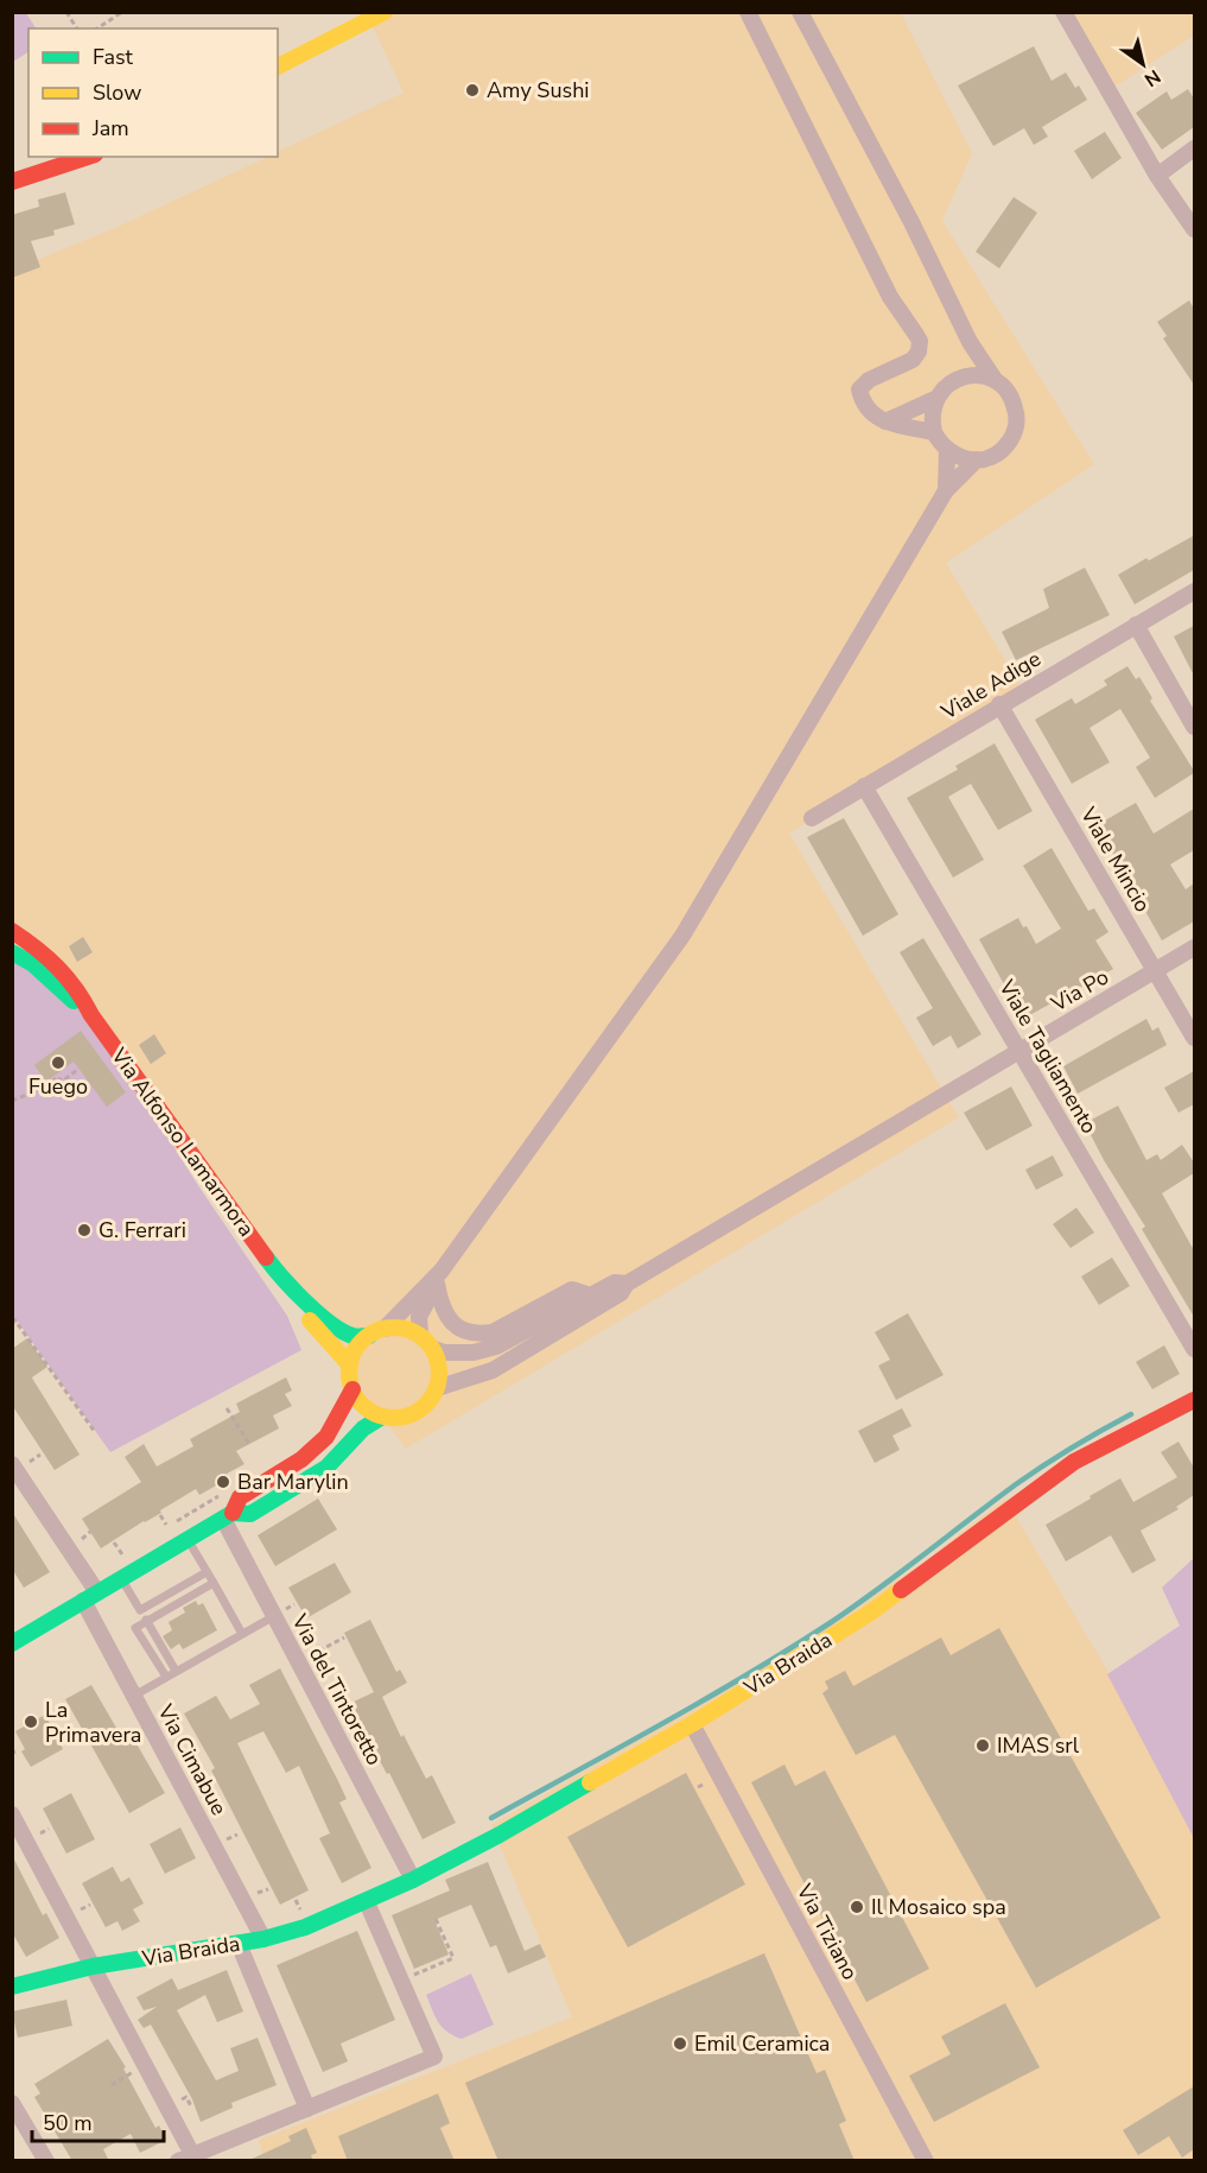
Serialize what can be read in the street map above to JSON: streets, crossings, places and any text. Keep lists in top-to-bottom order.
{
  "streets": {
    "street": [
      "Viale Adige",
      "Viale Mincio",
      "Via Po",
      "Viale Tagliamento",
      "Via Alfonso Lamarmora",
      "Via Braida",
      "Via del Tintoretto",
      "Via Cimabue",
      "Via Tiziano"
    ]
  },
  "crossings": [
    ["Viale Adige", "Viale Mincio"],
    ["Viale Adige", "Viale Tagliamento"],
    ["Viale Mincio", "Via Po"],
    ["Via Po", "Viale Tagliamento"],
    ["Via Braida", "Via del Tintoretto"],
    ["Via Braida", "Via Cimabue"],
    ["Via Braida", "Via Tiziano"]
  ],
  "places": [
    "Amy Sushi",
    "Fuego",
    "G. Ferrari",
    "Bar Marylin",
    "La Primavera",
    "IMAS srl",
    "Il Mosaico spa",
    "Emil Ceramica"
  ],
  "legend": ["Fast", "Slow", "Jam"],
  "scale_bar": "50 m",
  "north": "bottom right"
}
